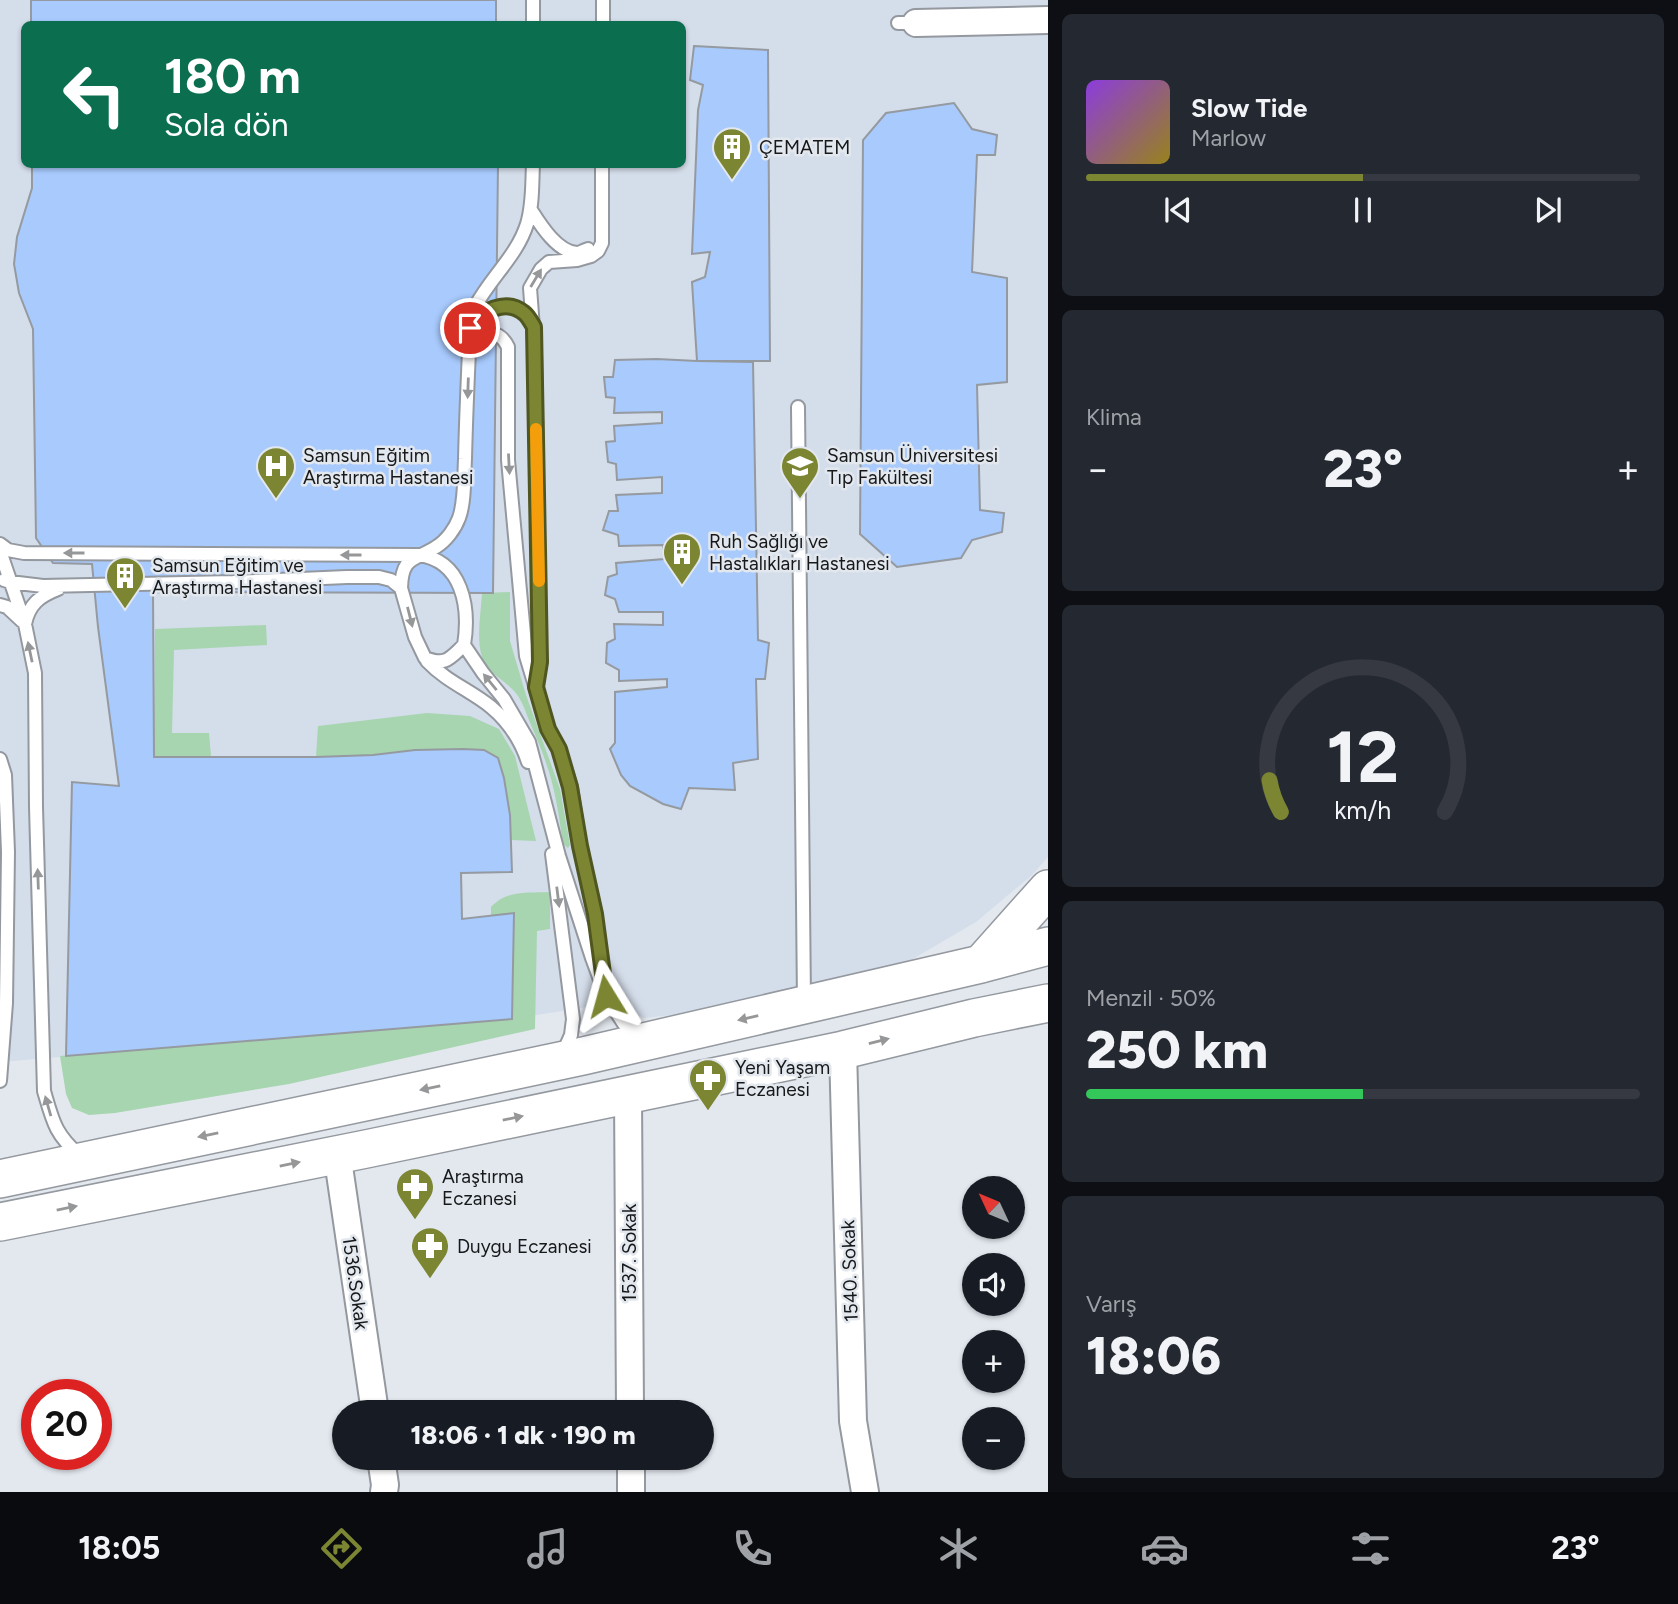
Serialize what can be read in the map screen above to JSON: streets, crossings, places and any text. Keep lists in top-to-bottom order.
{
  "streets": {
    "street": ["1537. Sokak", "1540. Sokak", "1536.Sokak"]
  },
  "places": {
    "building": ["ÇEMATEM", "Ruh Sağlığı ve Hastalıkları Hastanesi", "Samsun Eğitim ve Araştırma Hastanesi"],
    "hospital": ["Samsun Eğitim Araştırma Hastanesi"],
    "school or university": ["Samsun Üniversitesi Tıp Fakültesi"],
    "pharmacy": ["Yeni Yaşam Eczanesi", "Araştırma Eczanesi", "Duygu Eczanesi"]
  },
  "north": "top left",
  "page": {
    "turn": ["180 m", "Sola dön"],
    "song": ["Slow Tide", "Marlow"],
    "tile": [
      "Klima",
      ["Menzil · 50%", "250 km"],
      ["Varış", "18:06"]
    ],
    "heat": ["−", "23°", "+"],
    "map_buttons": ["+", "−"],
    "limit": "20",
    "trip": "18:06 · 1 dk · 190 m",
    "tabs": ["18:05", "23°"],
    "gauge": ["12", "km/h"]
  }
}
